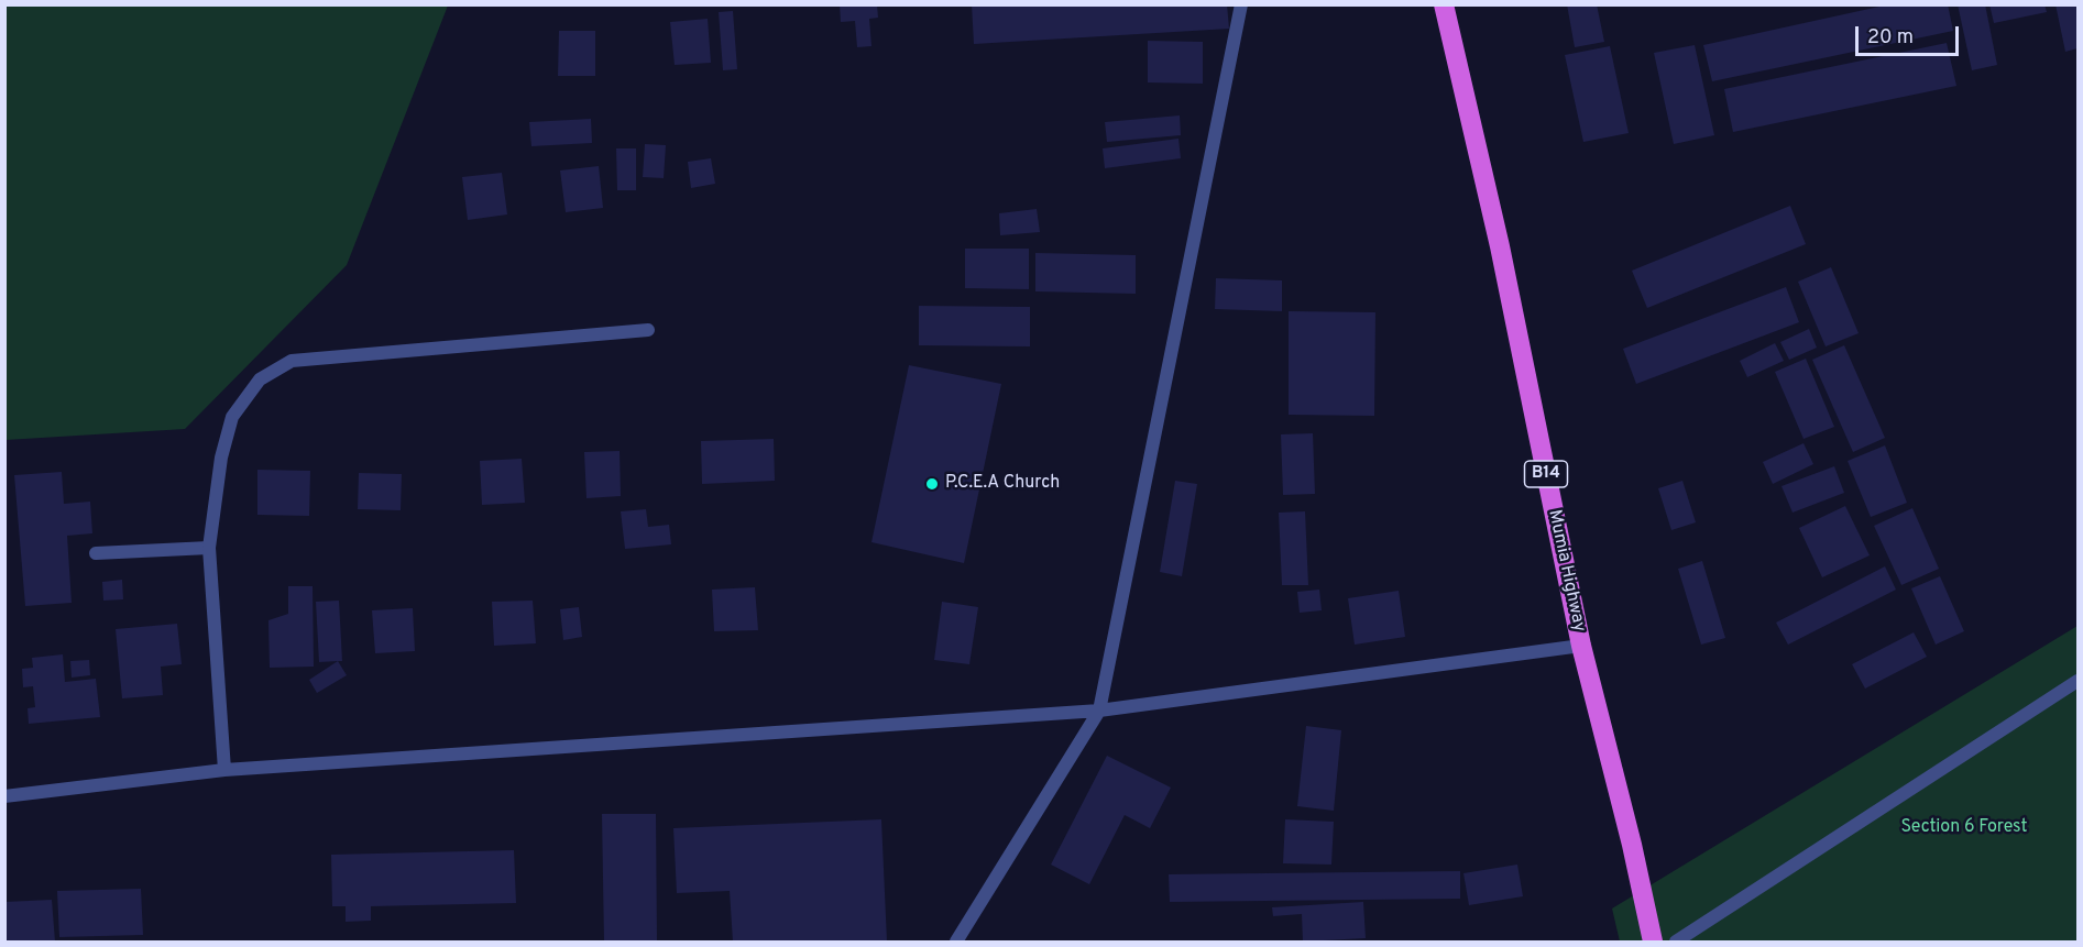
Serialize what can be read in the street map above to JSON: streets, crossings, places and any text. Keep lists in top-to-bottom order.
{
  "streets": {
    "highway": ["B14", "Mumia Highway"]
  },
  "parks": ["Section 6 Forest"],
  "places": ["P.C.E.A Church"],
  "scale_bar": "20 m"
}
